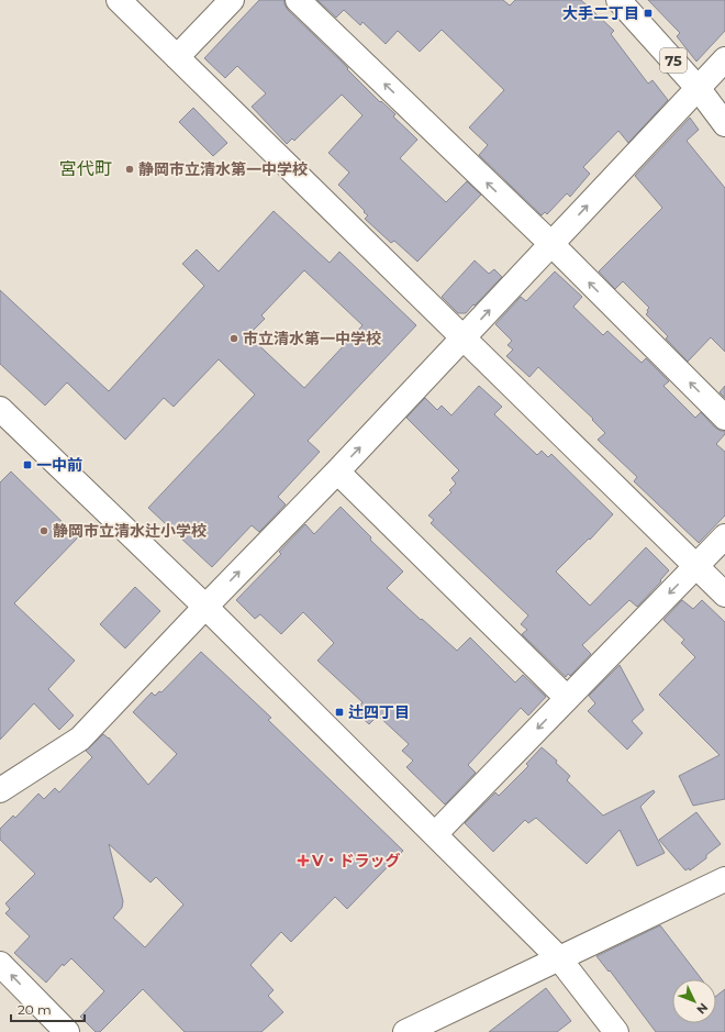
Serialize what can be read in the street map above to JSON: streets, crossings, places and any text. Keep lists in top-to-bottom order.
{
  "streets": {
    "street": ["75"]
  },
  "districts": ["宮代町"],
  "places": {
    "transit": ["大手二丁目", "一中前", "辻四丁目"],
    "other": ["静岡市立清水第一中学校", "市立清水第一中学校", "静岡市立清水辻小学校"],
    "health": ["V・ドラッグ"]
  },
  "scale_bar": "20 m",
  "north": "bottom right"
}
